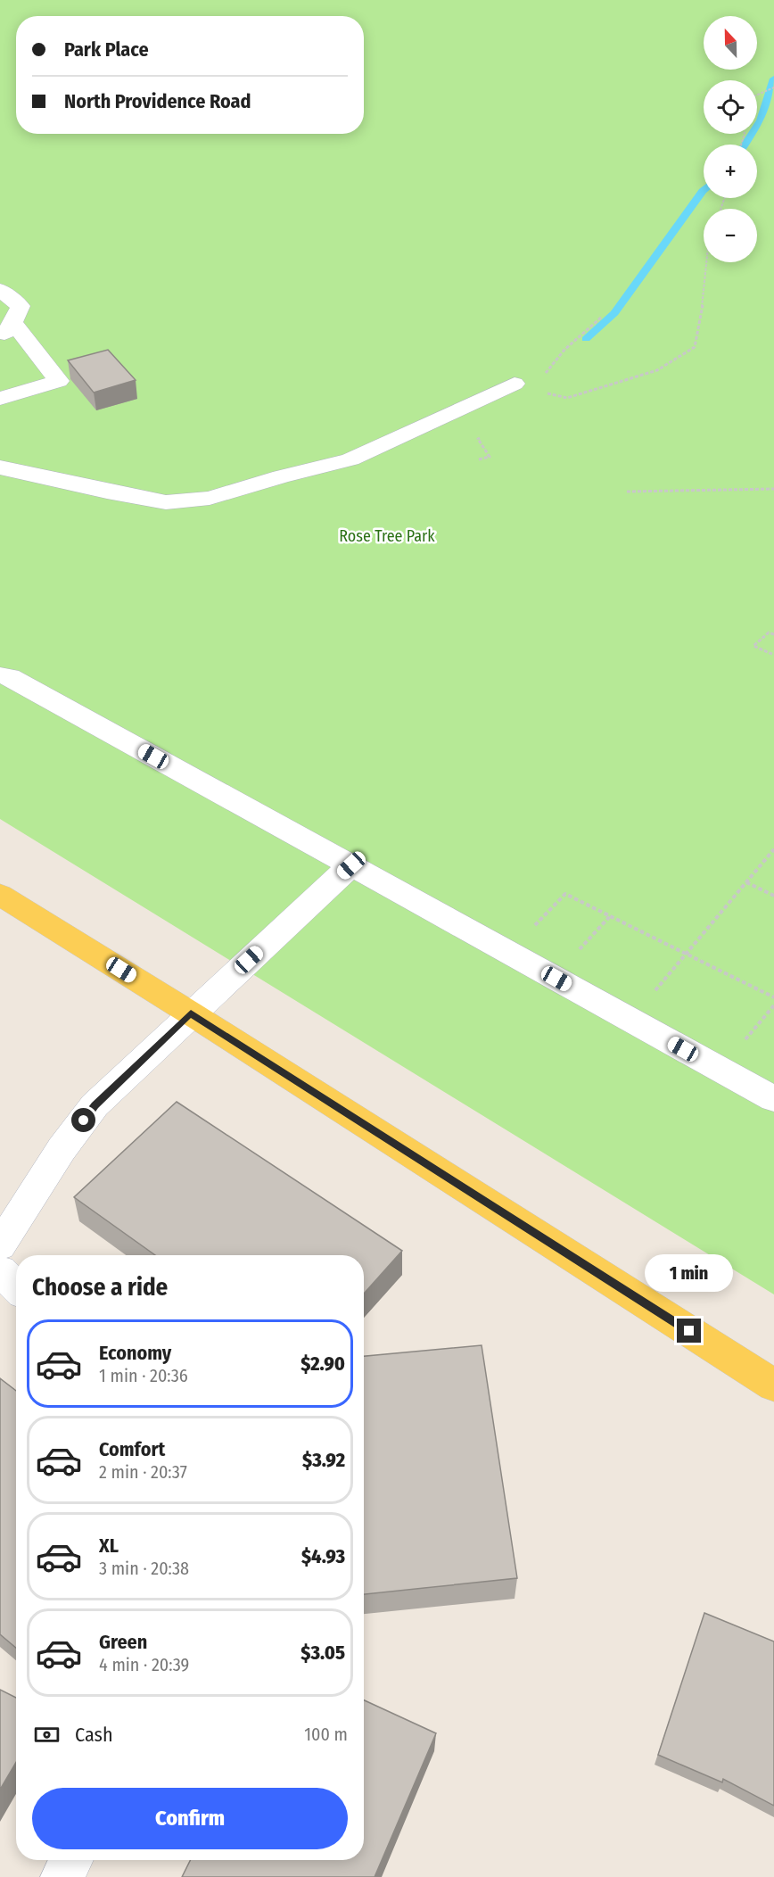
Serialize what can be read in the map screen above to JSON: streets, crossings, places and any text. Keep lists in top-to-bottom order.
{
  "parks": ["Rose Tree Park"],
  "north": "top",
  "page": {
    "map_buttons": ["+", "−"],
    "banner": ["Park Place", "North Providence Road"],
    "bubble": "1 min",
    "heading": "Choose a ride",
    "list": [
      {
        "name": "Economy",
        "note": "1 min · 20:36",
        "value": "$2.90"
      },
      {
        "name": "Comfort",
        "note": "2 min · 20:37",
        "value": "$3.92"
      },
      {
        "name": "XL",
        "note": "3 min · 20:38",
        "value": "$4.93"
      },
      {
        "name": "Green",
        "note": "4 min · 20:39",
        "value": "$3.05"
      }
    ],
    "pay": ["Cash", "100 m"],
    "buttons": "Confirm"
  }
}
